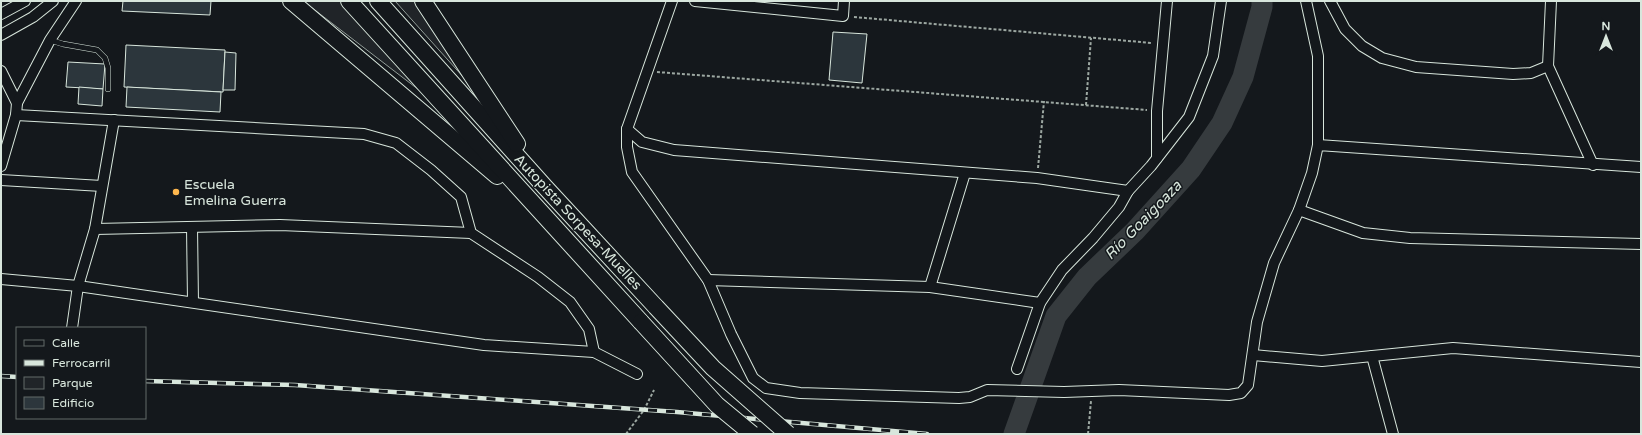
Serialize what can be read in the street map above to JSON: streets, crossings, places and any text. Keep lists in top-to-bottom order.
{
  "streets": {
    "main road": ["Autopista Sorpesa-Muelles"]
  },
  "water": ["Río Goaigoaza"],
  "places": ["Escuela Emelina Guerra"],
  "legend": [
    "Calle",
    "Ferrocarril",
    "Parque",
    "Edificio"
  ],
  "north": "top"
}
